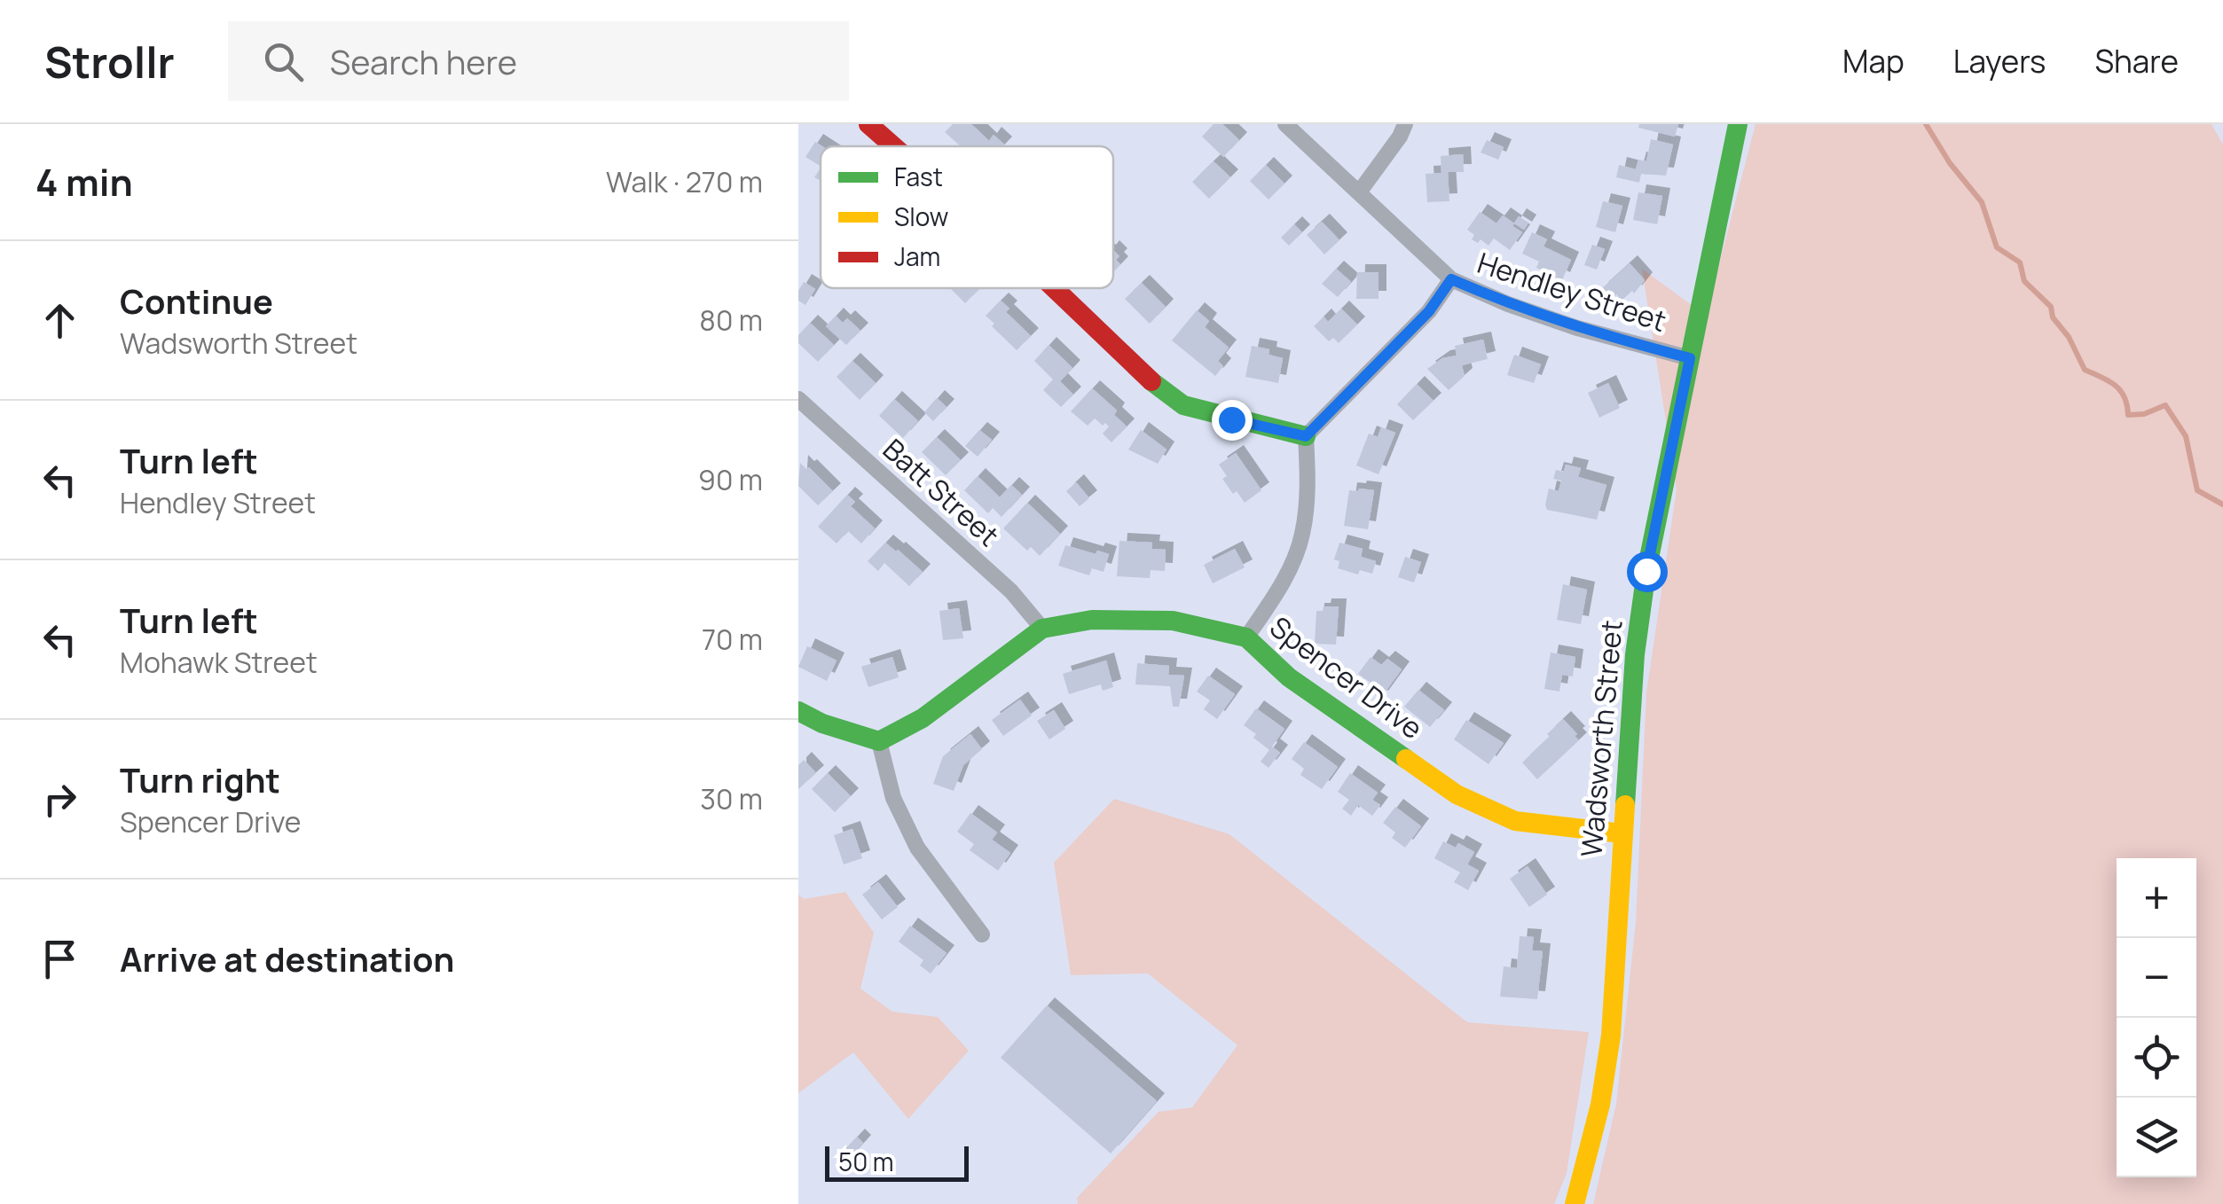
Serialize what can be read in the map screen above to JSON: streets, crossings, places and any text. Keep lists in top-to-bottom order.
{
  "streets": {
    "street": [
      "Hendley Street",
      "Batt Street",
      "Spencer Drive",
      "Wadsworth Street"
    ]
  },
  "crossings": [
    ["Hendley Street", "Wadsworth Street"],
    ["Batt Street", "Spencer Drive"],
    ["Spencer Drive", "Wadsworth Street"]
  ],
  "legend": ["Fast", "Slow", "Jam"],
  "scale_bar": "50 m",
  "page": {
    "header": "Strollr",
    "search": "Search here",
    "nav": ["Map", "Layers", "Share"],
    "heading": ["4 min", "Walk · 270 m"],
    "list": [
      ["Continue", "Wadsworth Street", "80 m"],
      ["Turn left", "Hendley Street", "90 m"],
      ["Turn left", "Mohawk Street", "70 m"],
      ["Turn right", "Spencer Drive", "30 m"],
      "Arrive at destination"
    ],
    "map_buttons": ["+", "−"],
    "scale": "50 m"
  }
}
